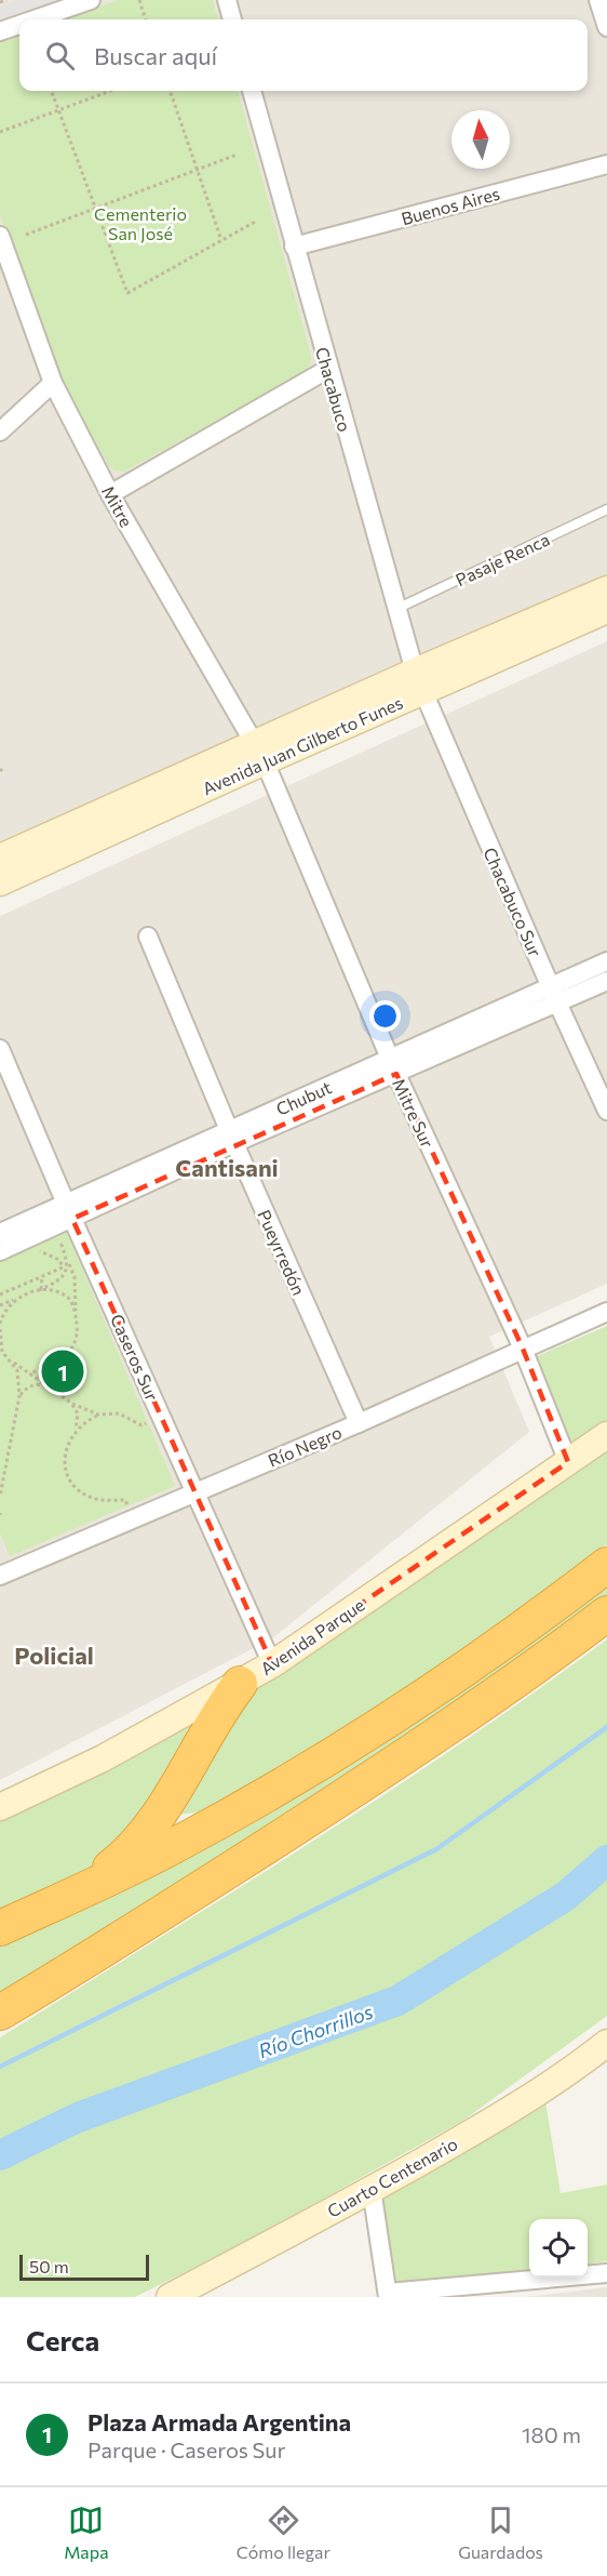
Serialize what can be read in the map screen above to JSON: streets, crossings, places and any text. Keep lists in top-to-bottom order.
{
  "streets": {
    "main road": ["Avenida Juan Gilberto Funes", "Avenida Parque", "Cuarto Centenario"],
    "street": [
      "Buenos Aires",
      "Chacabuco",
      "Mitre",
      "Chacabuco Sur",
      "Chubut",
      "Mitre Sur",
      "Pueyrredón",
      "Caseros Sur",
      "Río Negro"
    ],
    "lane": ["Pasaje Renca"]
  },
  "crossings": [
    ["Buenos Aires", "Chacabuco"],
    ["Chacabuco", "Pasaje Renca"],
    ["Chacabuco", "Avenida Juan Gilberto Funes"],
    ["Chacabuco", "Chacabuco Sur"],
    ["Mitre", "Avenida Juan Gilberto Funes"],
    ["Mitre", "Mitre Sur"],
    ["Avenida Juan Gilberto Funes", "Chacabuco Sur"],
    ["Avenida Juan Gilberto Funes", "Mitre Sur"],
    ["Chacabuco Sur", "Chubut"],
    ["Chubut", "Mitre Sur"],
    ["Chubut", "Pueyrredón"],
    ["Chubut", "Caseros Sur"],
    ["Mitre Sur", "Río Negro"],
    ["Mitre Sur", "Avenida Parque"],
    ["Pueyrredón", "Río Negro"],
    ["Caseros Sur", "Río Negro"],
    ["Caseros Sur", "Avenida Parque"]
  ],
  "districts": ["Cantisani", "Policial"],
  "water": ["Río Chorrillos"],
  "parks": ["Cementerio San José"],
  "scale_bar": "50 m",
  "north": "top",
  "page": {
    "search": "Buscar aquí",
    "pins": "1",
    "scale": "50 m",
    "heading": "Cerca",
    "list": [
      {
        "mark": "1",
        "name": "Plaza Armada Argentina",
        "note": "Parque · Caseros Sur",
        "value": "180 m"
      }
    ],
    "nav": ["Mapa", "Cómo llegar", "Guardados"]
  }
}
